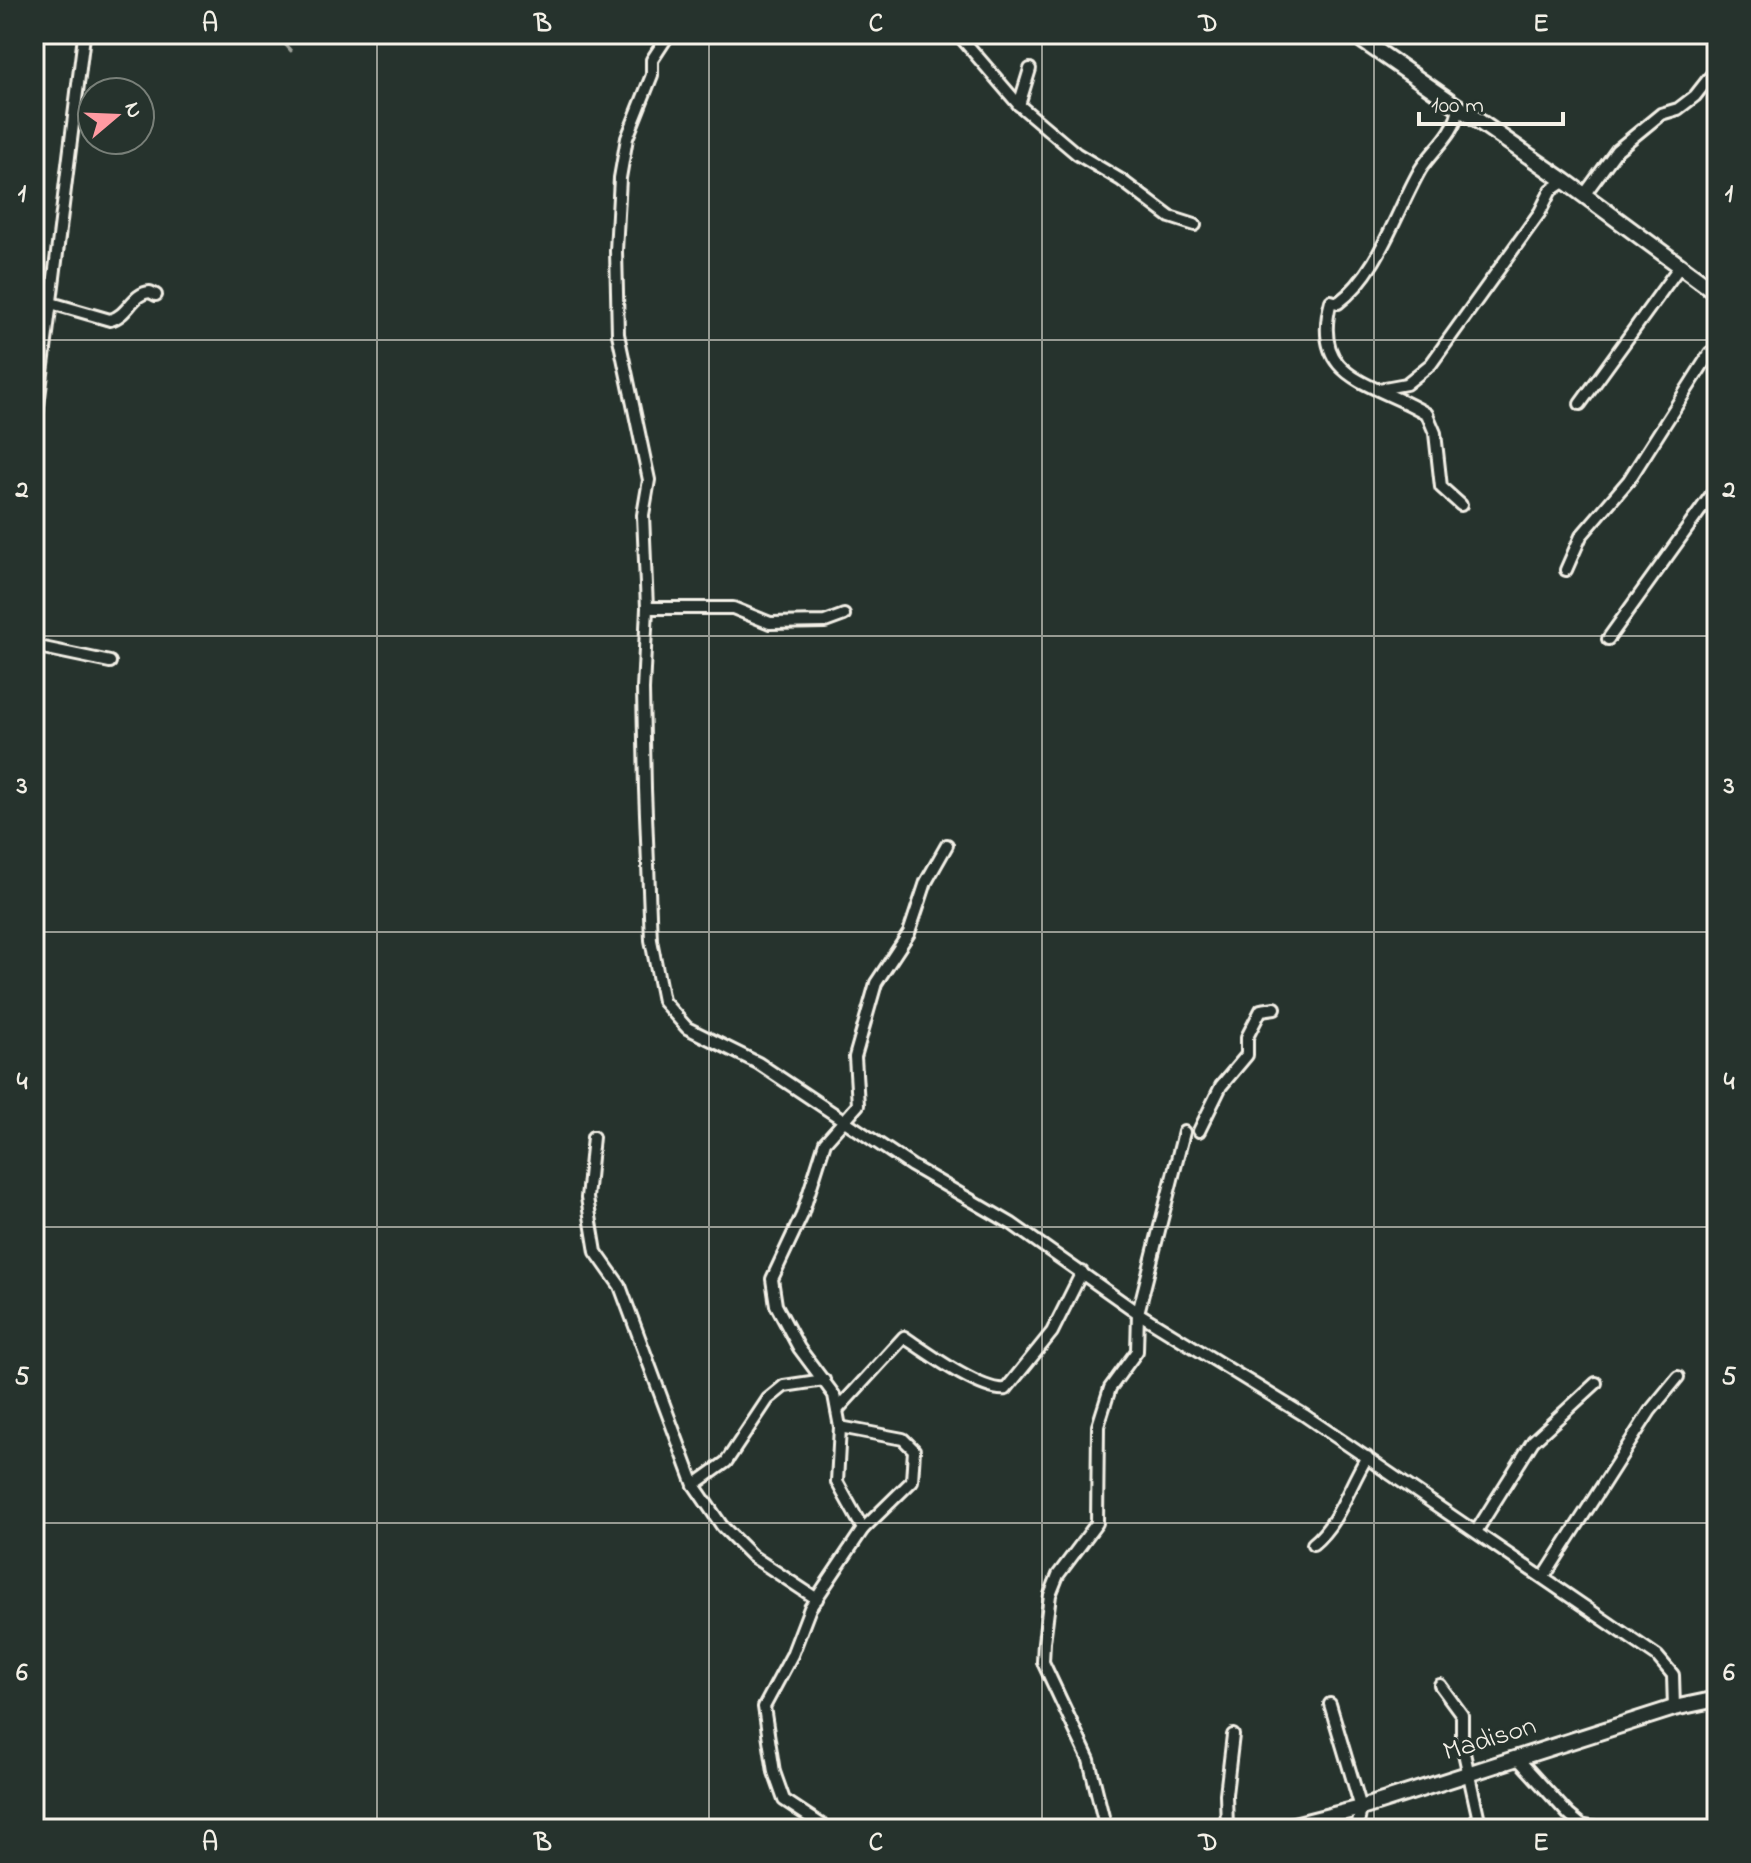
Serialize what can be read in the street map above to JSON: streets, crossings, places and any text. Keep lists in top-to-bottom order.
{
  "streets": {
    "street": ["Madison"]
  },
  "scale_bar": "100 m",
  "north": "right",
  "grid": {
    "columns": [
      "A",
      "B",
      "C",
      "D",
      "E"
    ],
    "rows": [
      "1",
      "2",
      "3",
      "4",
      "5",
      "6"
    ]
  }
}
